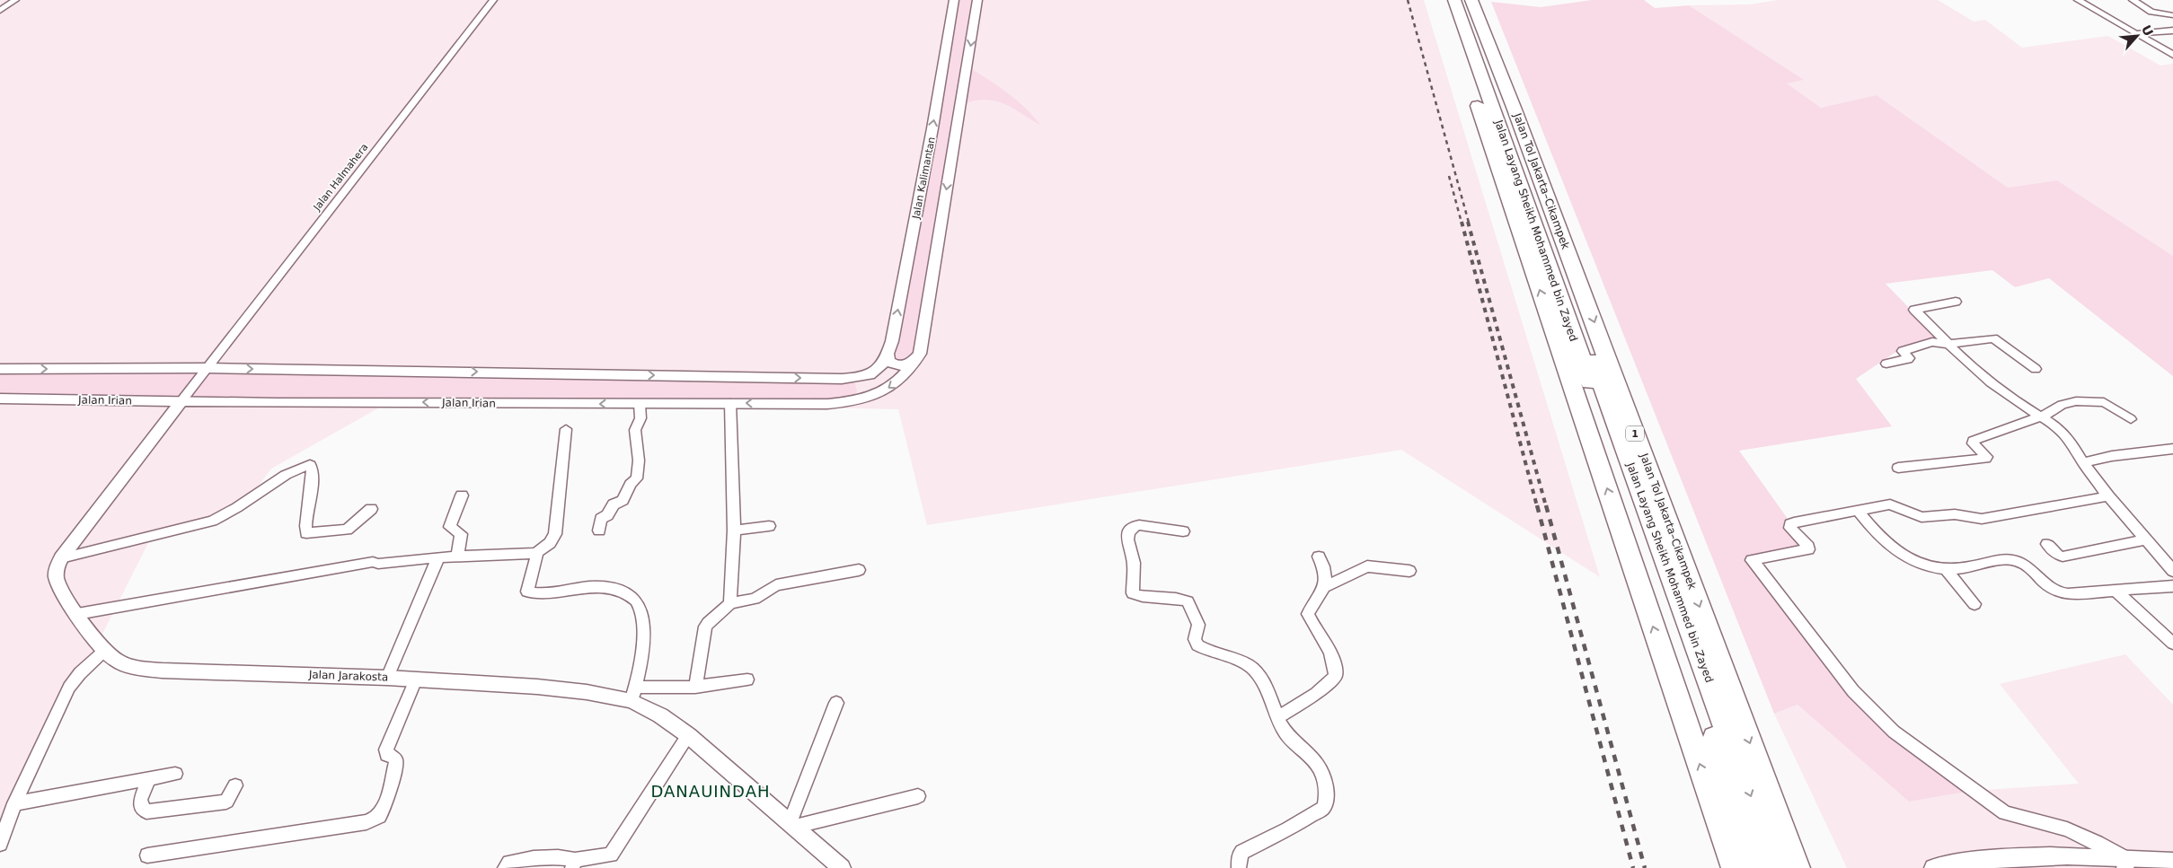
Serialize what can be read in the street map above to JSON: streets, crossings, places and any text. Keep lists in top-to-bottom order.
{
  "streets": {
    "highway": ["Jalan Tol Jakarta–Cikampek", "Jalan Layang Sheikh Mohammed bin Zayed", "1"],
    "street": [
      "Jalan Halmahera",
      "Jalan Kalimantan",
      "Jalan Irian",
      "Jalan Jarakosta"
    ]
  },
  "crossings": [
    ["Jalan Halmahera", "Jalan Irian"],
    ["Jalan Halmahera", "Jalan Jarakosta"],
    ["Jalan Irian", "Jalan Jarakosta"]
  ],
  "districts": ["DANAUINDAH"],
  "north": "top right"
}
